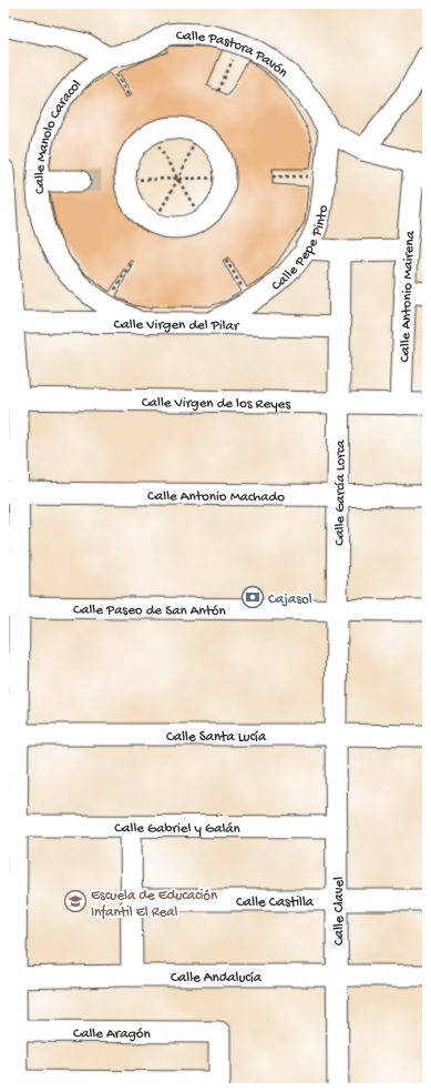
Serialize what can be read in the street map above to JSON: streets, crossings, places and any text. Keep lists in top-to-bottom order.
{
  "streets": {
    "street": [
      "Calle Pastora Pavón",
      "Calle Manolo Caracol",
      "Calle Pepe Pinto",
      "Calle Antonio Mairena",
      "Calle Virgen del Pilar",
      "Calle Virgen de los Reyes",
      "Calle García Lorca",
      "Calle Antonio Machado",
      "Calle Paseo de San Antón",
      "Calle Santa Lucía",
      "Calle Gabriel y Galán",
      "Calle Castilla",
      "Calle Clavel",
      "Calle Andalucía",
      "Calle Aragón"
    ]
  },
  "crossings": [
    ["Calle Pastora Pavón", "Calle Manolo Caracol"],
    ["Calle Pastora Pavón", "Calle Pepe Pinto"],
    ["Calle Manolo Caracol", "Calle Virgen del Pilar"],
    ["Calle Pepe Pinto", "Calle Virgen del Pilar"],
    ["Calle Antonio Mairena", "Calle Virgen de los Reyes"],
    ["Calle Virgen del Pilar", "Calle García Lorca"],
    ["Calle Virgen de los Reyes", "Calle García Lorca"],
    ["Calle García Lorca", "Calle Antonio Machado"],
    ["Calle García Lorca", "Calle Paseo de San Antón"],
    ["Calle García Lorca", "Calle Santa Lucía"],
    ["Calle García Lorca", "Calle Clavel"],
    ["Calle Santa Lucía", "Calle Clavel"],
    ["Calle Gabriel y Galán", "Calle Clavel"],
    ["Calle Castilla", "Calle Clavel"],
    ["Calle Clavel", "Calle Andalucía"]
  ],
  "places": {
    "bank": ["Cajasol"],
    "school or university": ["Escuela de Educación Infantil El Real"]
  }
}
